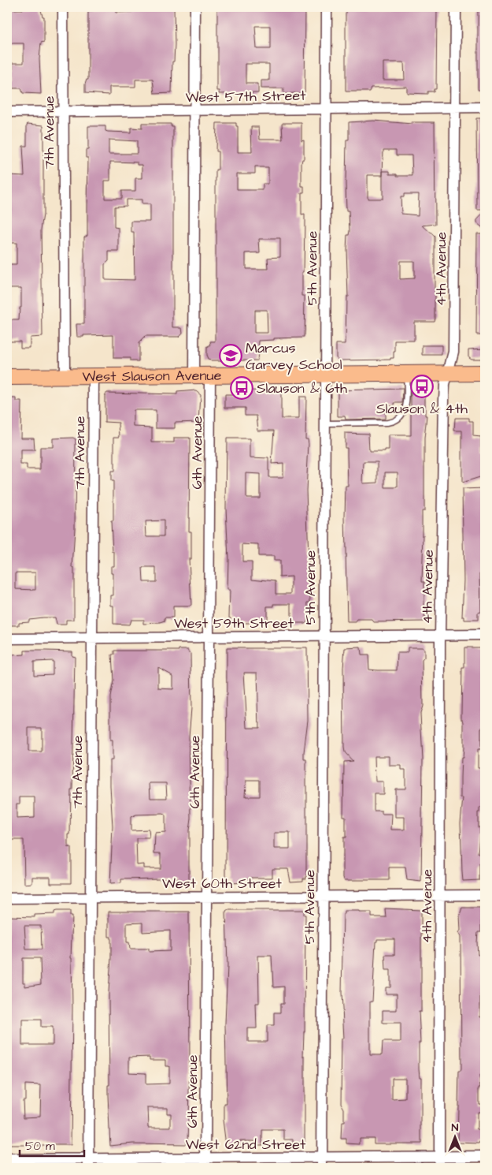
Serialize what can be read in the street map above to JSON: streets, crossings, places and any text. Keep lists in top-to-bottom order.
{
  "streets": {
    "main road": ["West Slauson Avenue"],
    "street": [
      "West 57th Street",
      "7th Avenue",
      "5th Avenue",
      "4th Avenue",
      "6th Avenue",
      "West 59th Street",
      "West 60th Street",
      "West 62nd Street"
    ]
  },
  "crossings": [
    ["West 57th Street", "7th Avenue"],
    ["West 57th Street", "5th Avenue"],
    ["West 57th Street", "4th Avenue"],
    ["7th Avenue", "West Slauson Avenue"],
    ["7th Avenue", "West 59th Street"],
    ["7th Avenue", "West 60th Street"],
    ["7th Avenue", "West 62nd Street"],
    ["5th Avenue", "West Slauson Avenue"],
    ["5th Avenue", "West 59th Street"],
    ["5th Avenue", "West 60th Street"],
    ["5th Avenue", "West 62nd Street"],
    ["4th Avenue", "West Slauson Avenue"],
    ["4th Avenue", "West 59th Street"],
    ["4th Avenue", "West 60th Street"],
    ["4th Avenue", "West 62nd Street"],
    ["West Slauson Avenue", "6th Avenue"],
    ["6th Avenue", "West 59th Street"],
    ["6th Avenue", "West 60th Street"],
    ["6th Avenue", "West 62nd Street"]
  ],
  "places": {
    "school or university": ["Marcus Garvey School"],
    "bus stop": ["Slauson & 4th", "Slauson & 6th"]
  },
  "scale_bar": "50 m",
  "north": "top"
}
